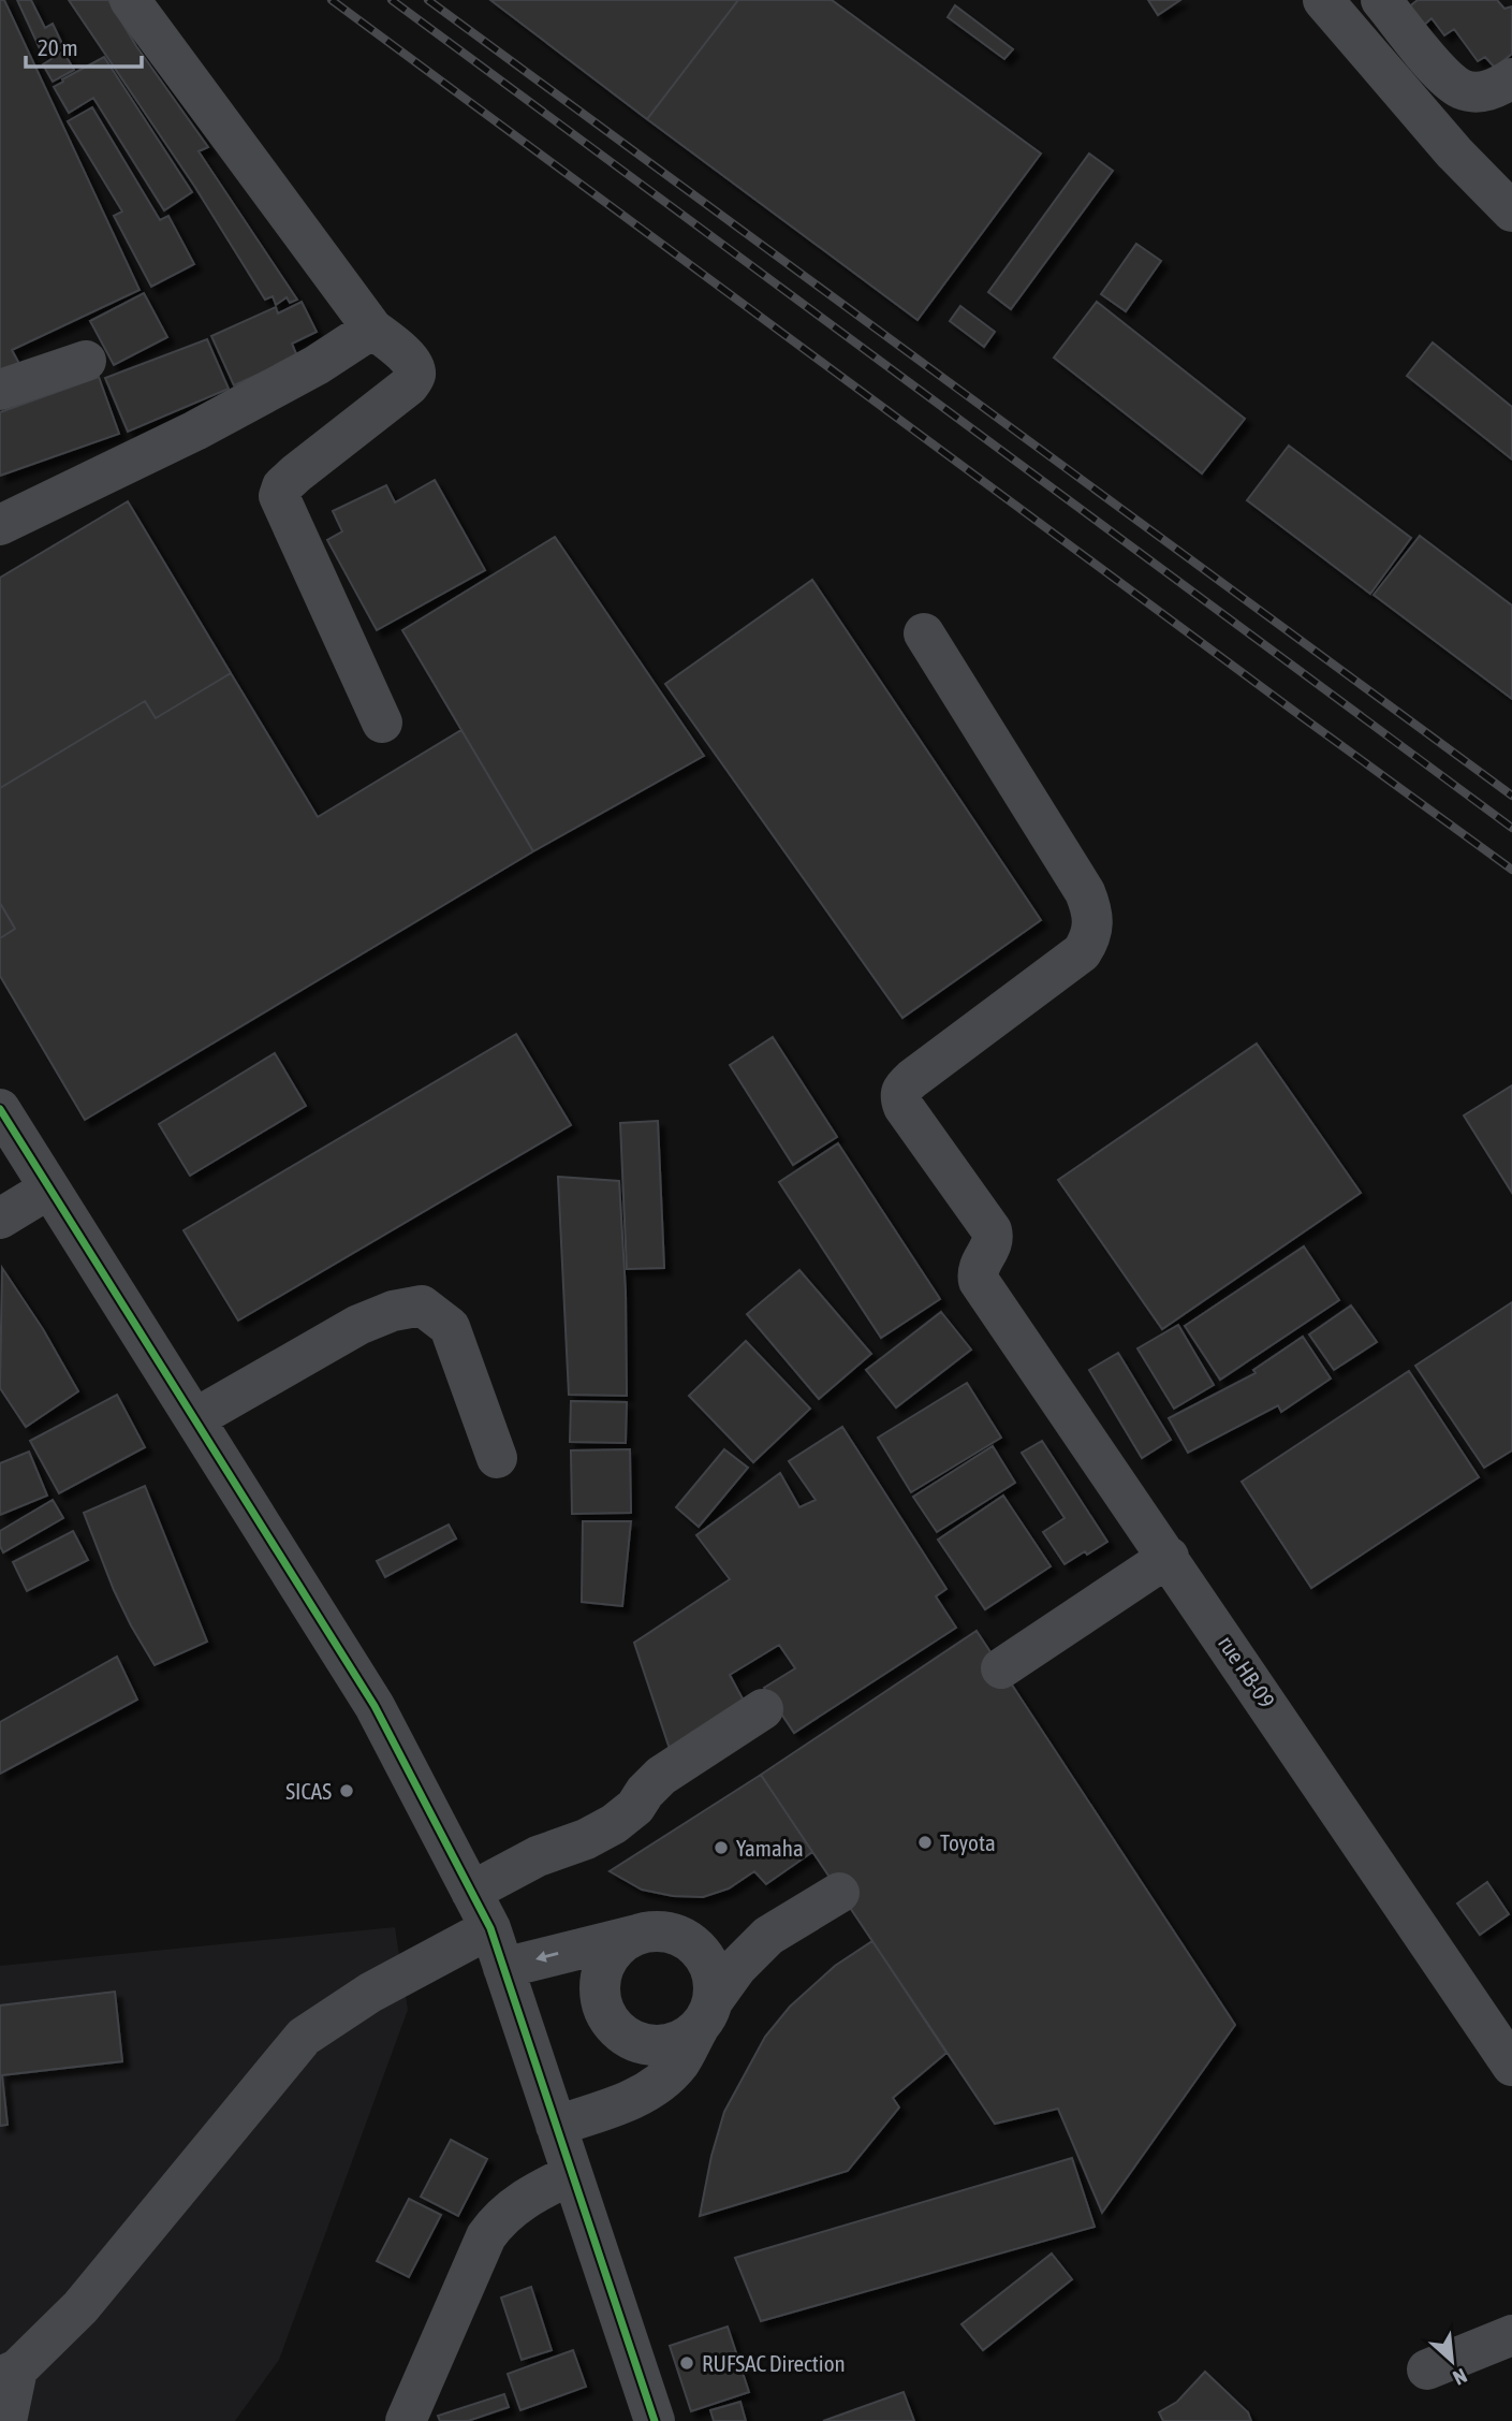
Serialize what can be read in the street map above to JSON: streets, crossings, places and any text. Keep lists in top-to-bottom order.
{
  "streets": {
    "street": ["rue HB-09"]
  },
  "places": [
    "SICAS",
    "Toyota",
    "Yamaha",
    "RUFSAC Direction"
  ],
  "scale_bar": "20 m",
  "north": "bottom right"
}
